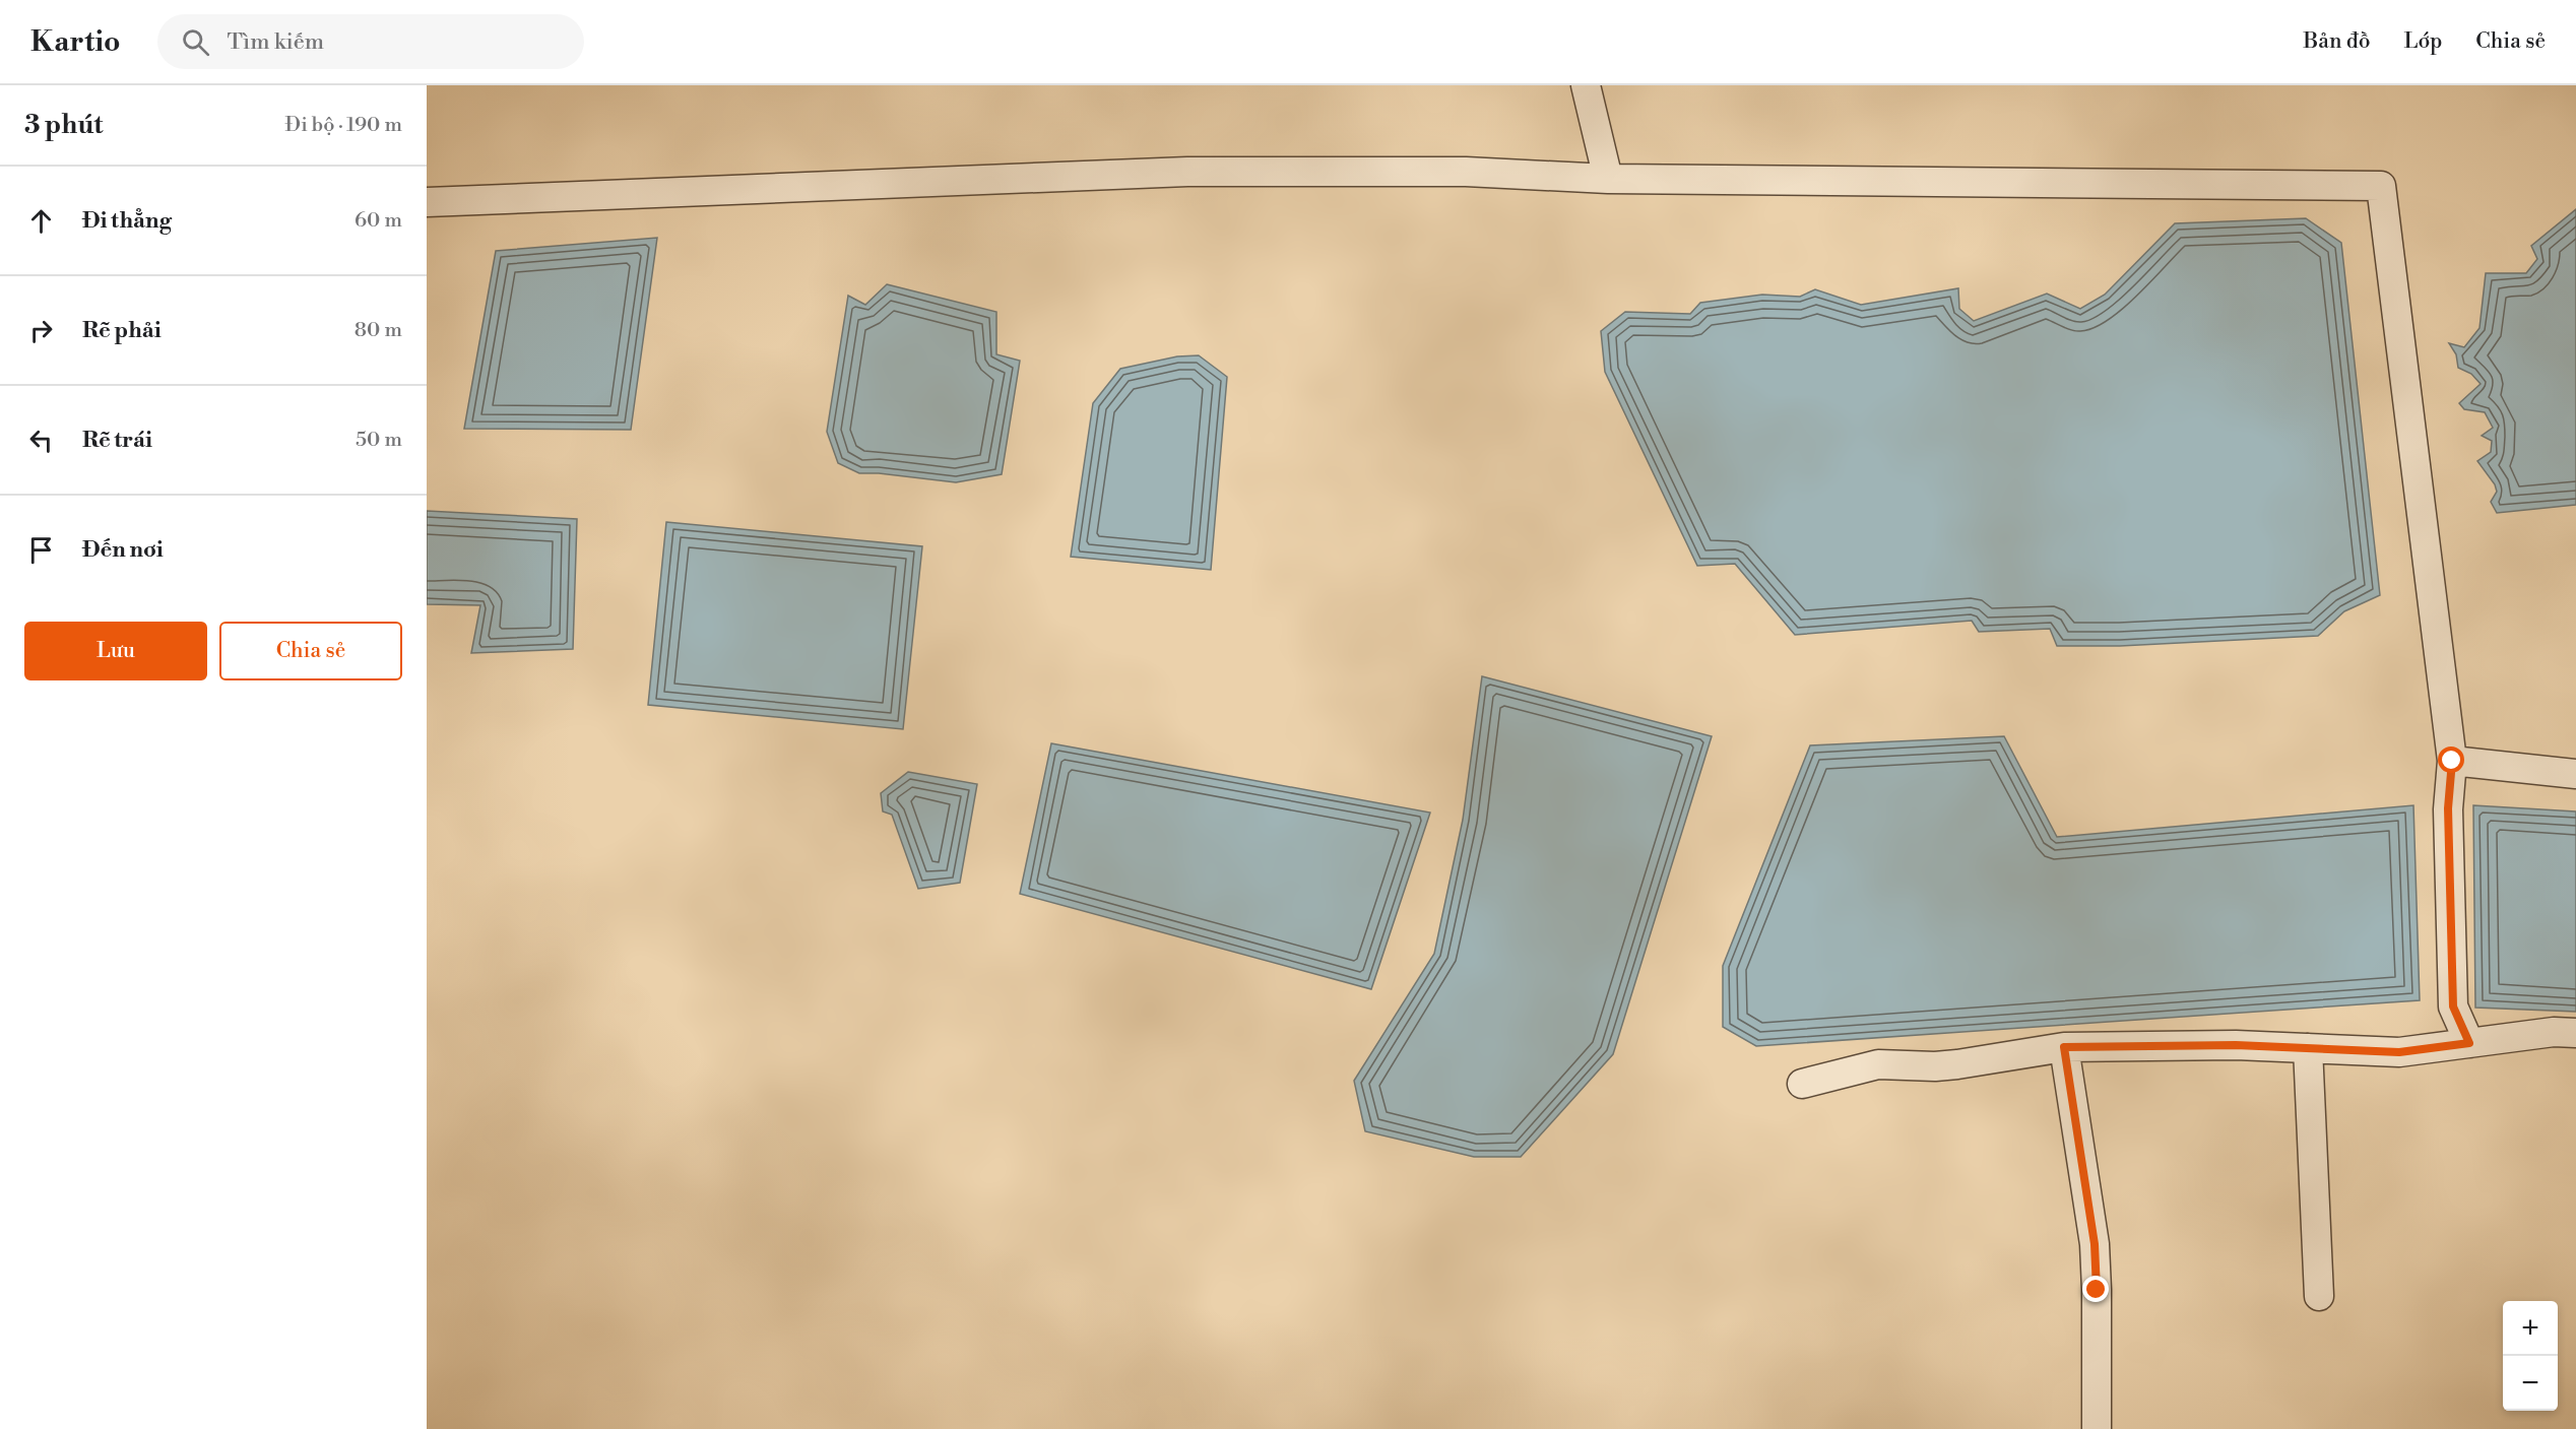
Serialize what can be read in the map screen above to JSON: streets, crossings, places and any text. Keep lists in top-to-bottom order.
{
  "page": {
    "header": "Kartio",
    "search": "Tìm kiếm",
    "nav": ["Bản đồ", "Lớp", "Chia sẻ"],
    "heading": ["3 phút", "Đi bộ · 190 m"],
    "list": [
      ["Đi thẳng", "60 m"],
      ["Rẽ phải", "80 m"],
      ["Rẽ trái", "50 m"],
      "Đến nơi"
    ],
    "buttons": ["Lưu", "Chia sẻ"],
    "map_buttons": ["+", "−"]
  }
}
